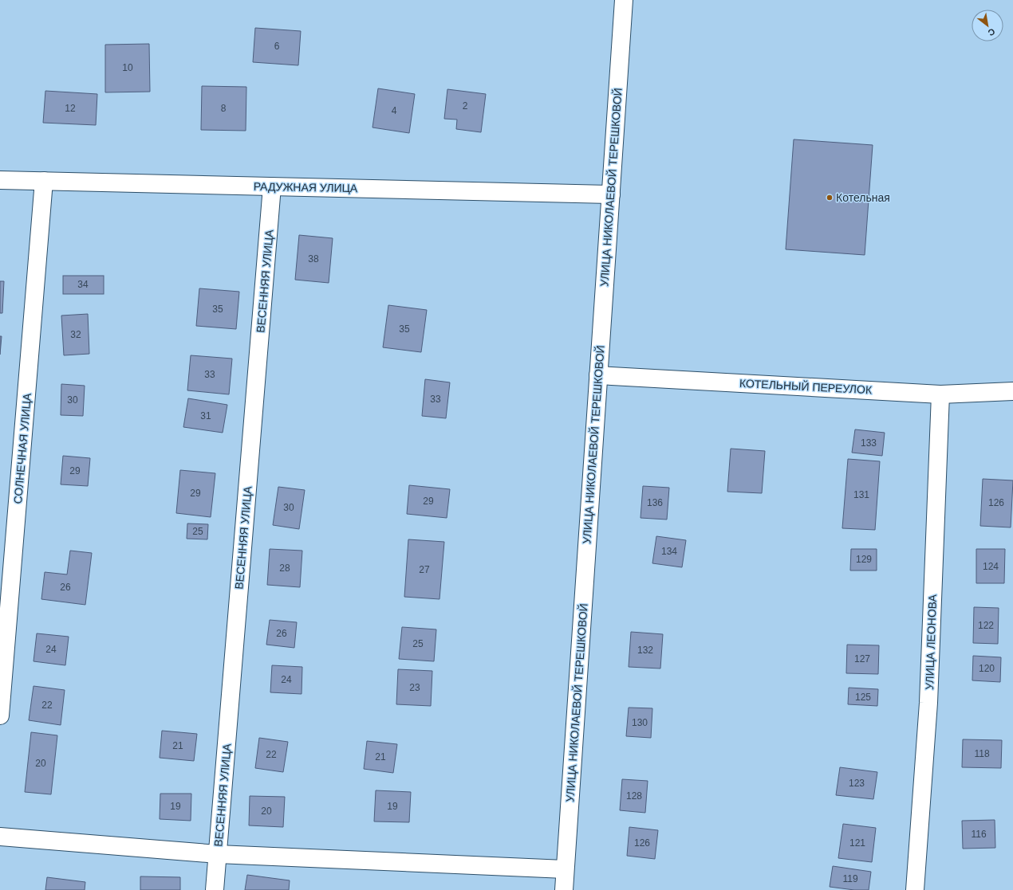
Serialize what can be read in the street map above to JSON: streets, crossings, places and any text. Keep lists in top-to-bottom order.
{
  "streets": {
    "street": [
      "РАДУЖНАЯ УЛИЦА",
      "УЛИЦА НИКОЛАЕВОЙ ТЕРЕШКОВОЙ",
      "ВЕСЕННЯЯ УЛИЦА",
      "КОТЕЛЬНЫЙ ПЕРЕУЛОК",
      "СОЛНЕЧНАЯ УЛИЦА",
      "УЛИЦА ЛЕОНОВА"
    ]
  },
  "crossings": [
    ["РАДУЖНАЯ УЛИЦА", "УЛИЦА НИКОЛАЕВОЙ ТЕРЕШКОВОЙ"],
    ["РАДУЖНАЯ УЛИЦА", "ВЕСЕННЯЯ УЛИЦА"],
    ["РАДУЖНАЯ УЛИЦА", "СОЛНЕЧНАЯ УЛИЦА"],
    ["УЛИЦА НИКОЛАЕВОЙ ТЕРЕШКОВОЙ", "КОТЕЛЬНЫЙ ПЕРЕУЛОК"],
    ["КОТЕЛЬНЫЙ ПЕРЕУЛОК", "УЛИЦА ЛЕОНОВА"]
  ],
  "places": ["Котельная"],
  "house_numbers": [
    "6",
    "10",
    "2",
    "12",
    "8",
    "4",
    "38",
    "34",
    "35",
    "35",
    "32",
    "33",
    "33",
    "30",
    "31",
    "133",
    "29",
    "29",
    "131",
    "29",
    "136",
    "126",
    "30",
    "25",
    "134",
    "129",
    "124",
    "28",
    "27",
    "26",
    "122",
    "26",
    "25",
    "24",
    "132",
    "127",
    "120",
    "24",
    "23",
    "125",
    "22",
    "130",
    "21",
    "118",
    "22",
    "21",
    "20",
    "123",
    "128",
    "19",
    "19",
    "20",
    "116",
    "126",
    "121",
    "119"
  ],
  "north": "bottom right"
}
